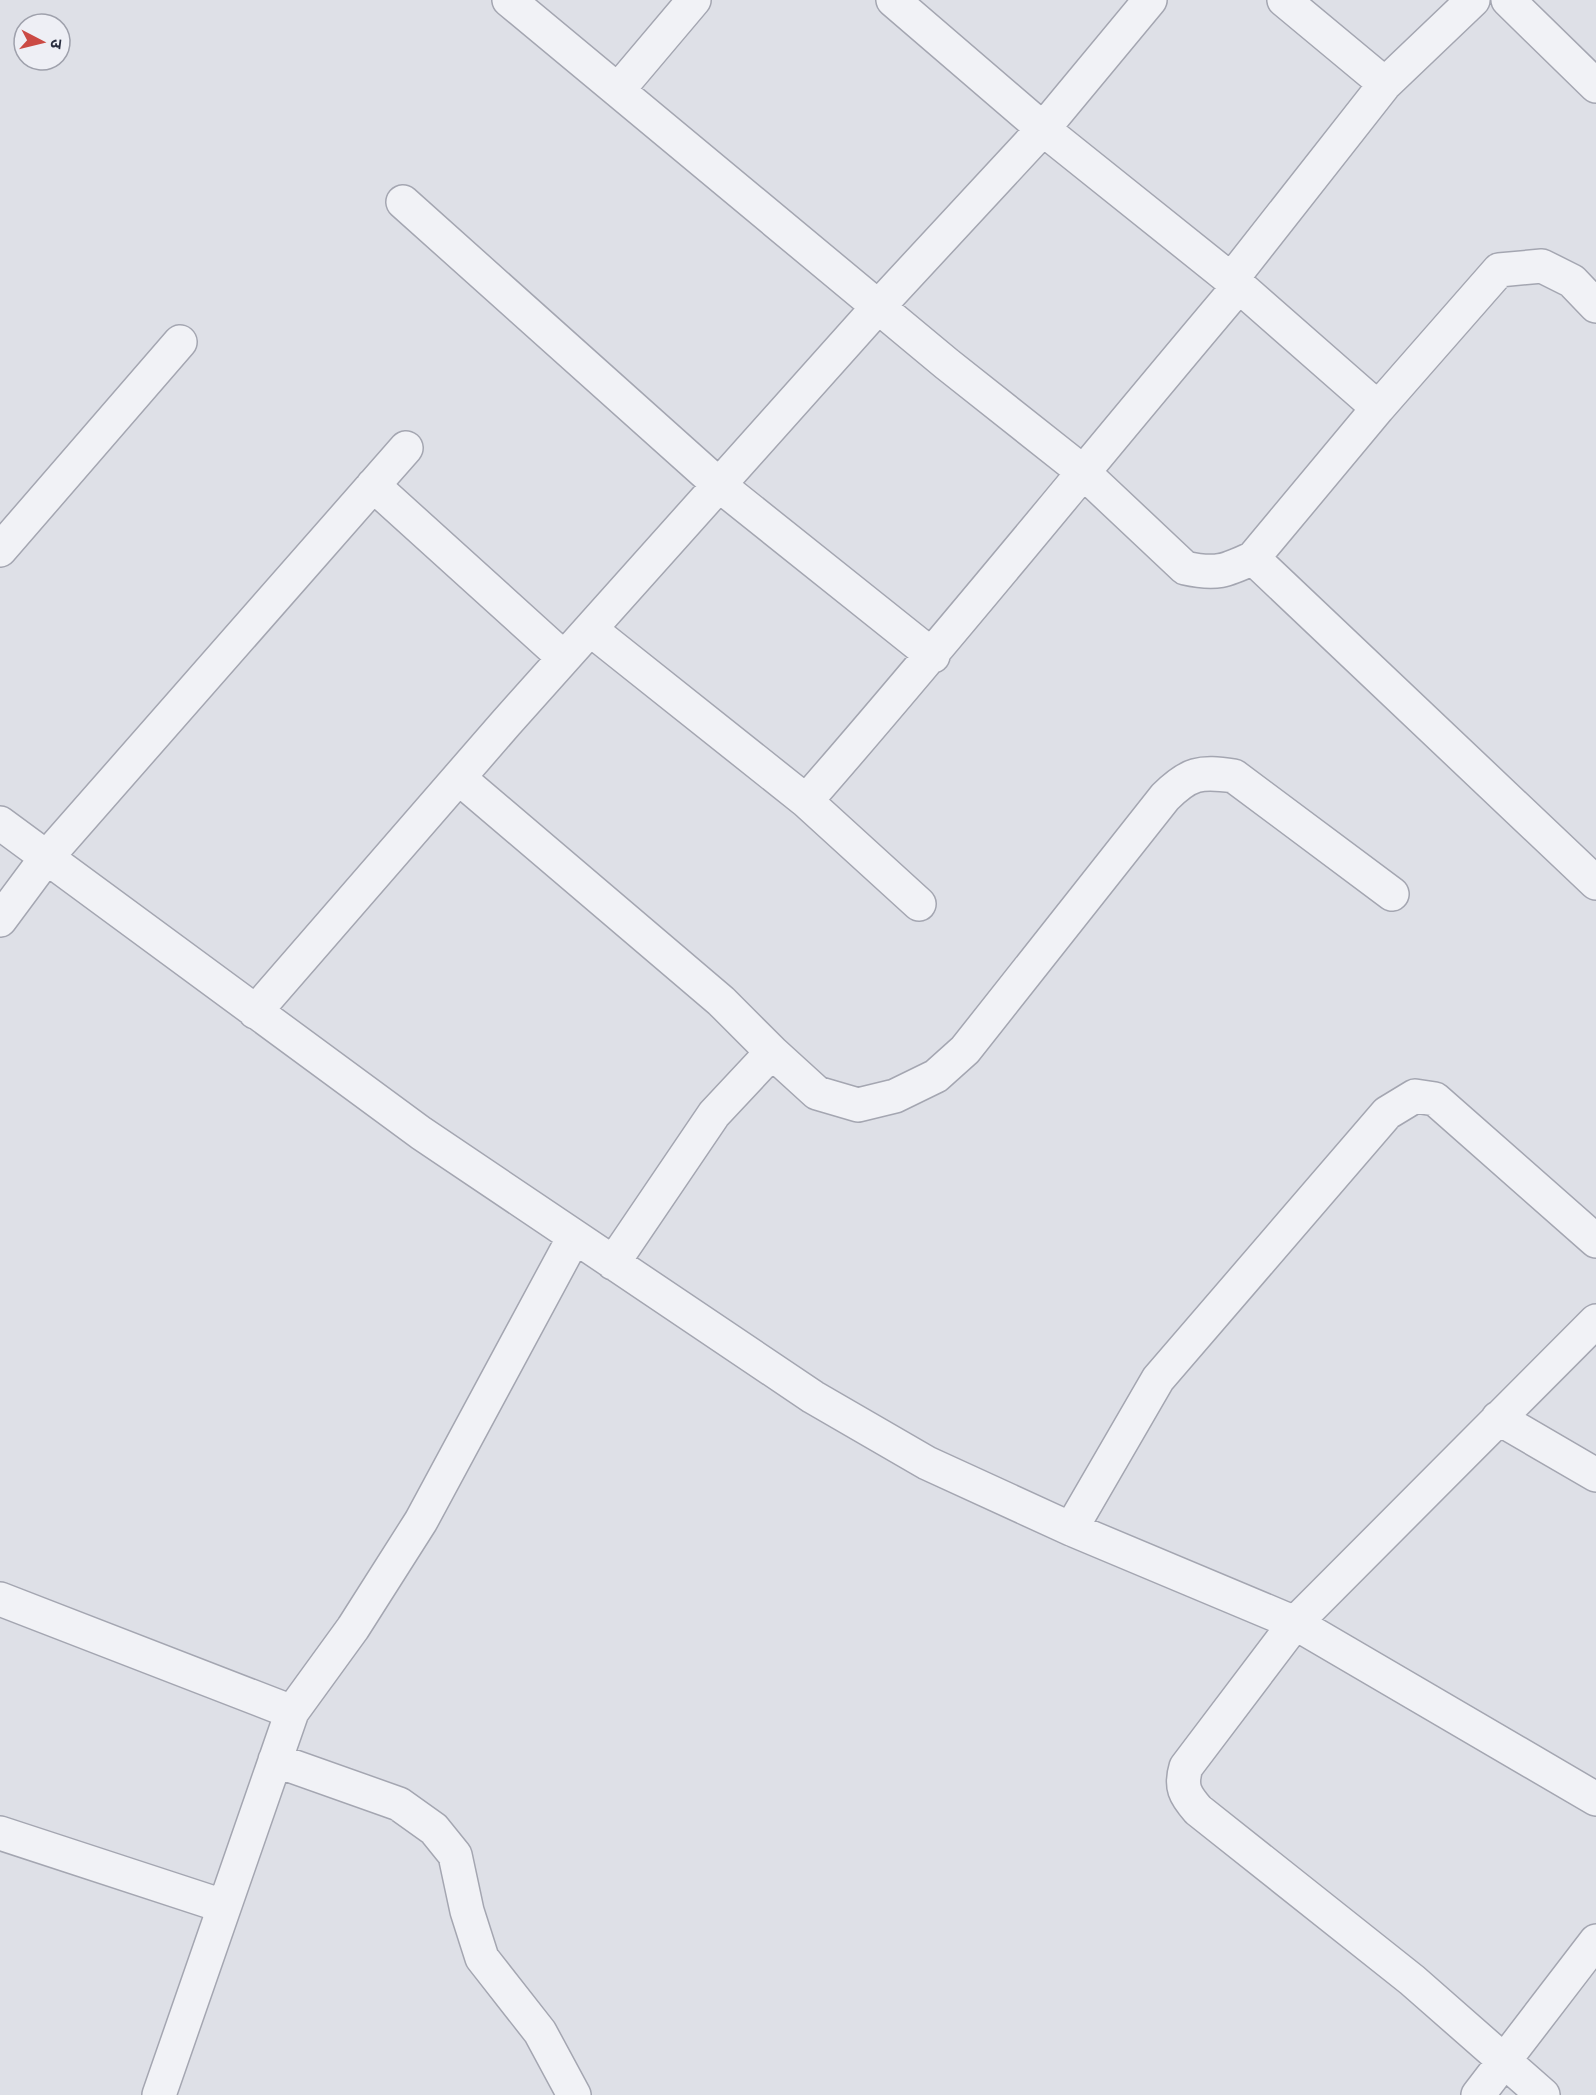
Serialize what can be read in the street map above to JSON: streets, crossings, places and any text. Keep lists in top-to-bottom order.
{
  "north": "right"
}
